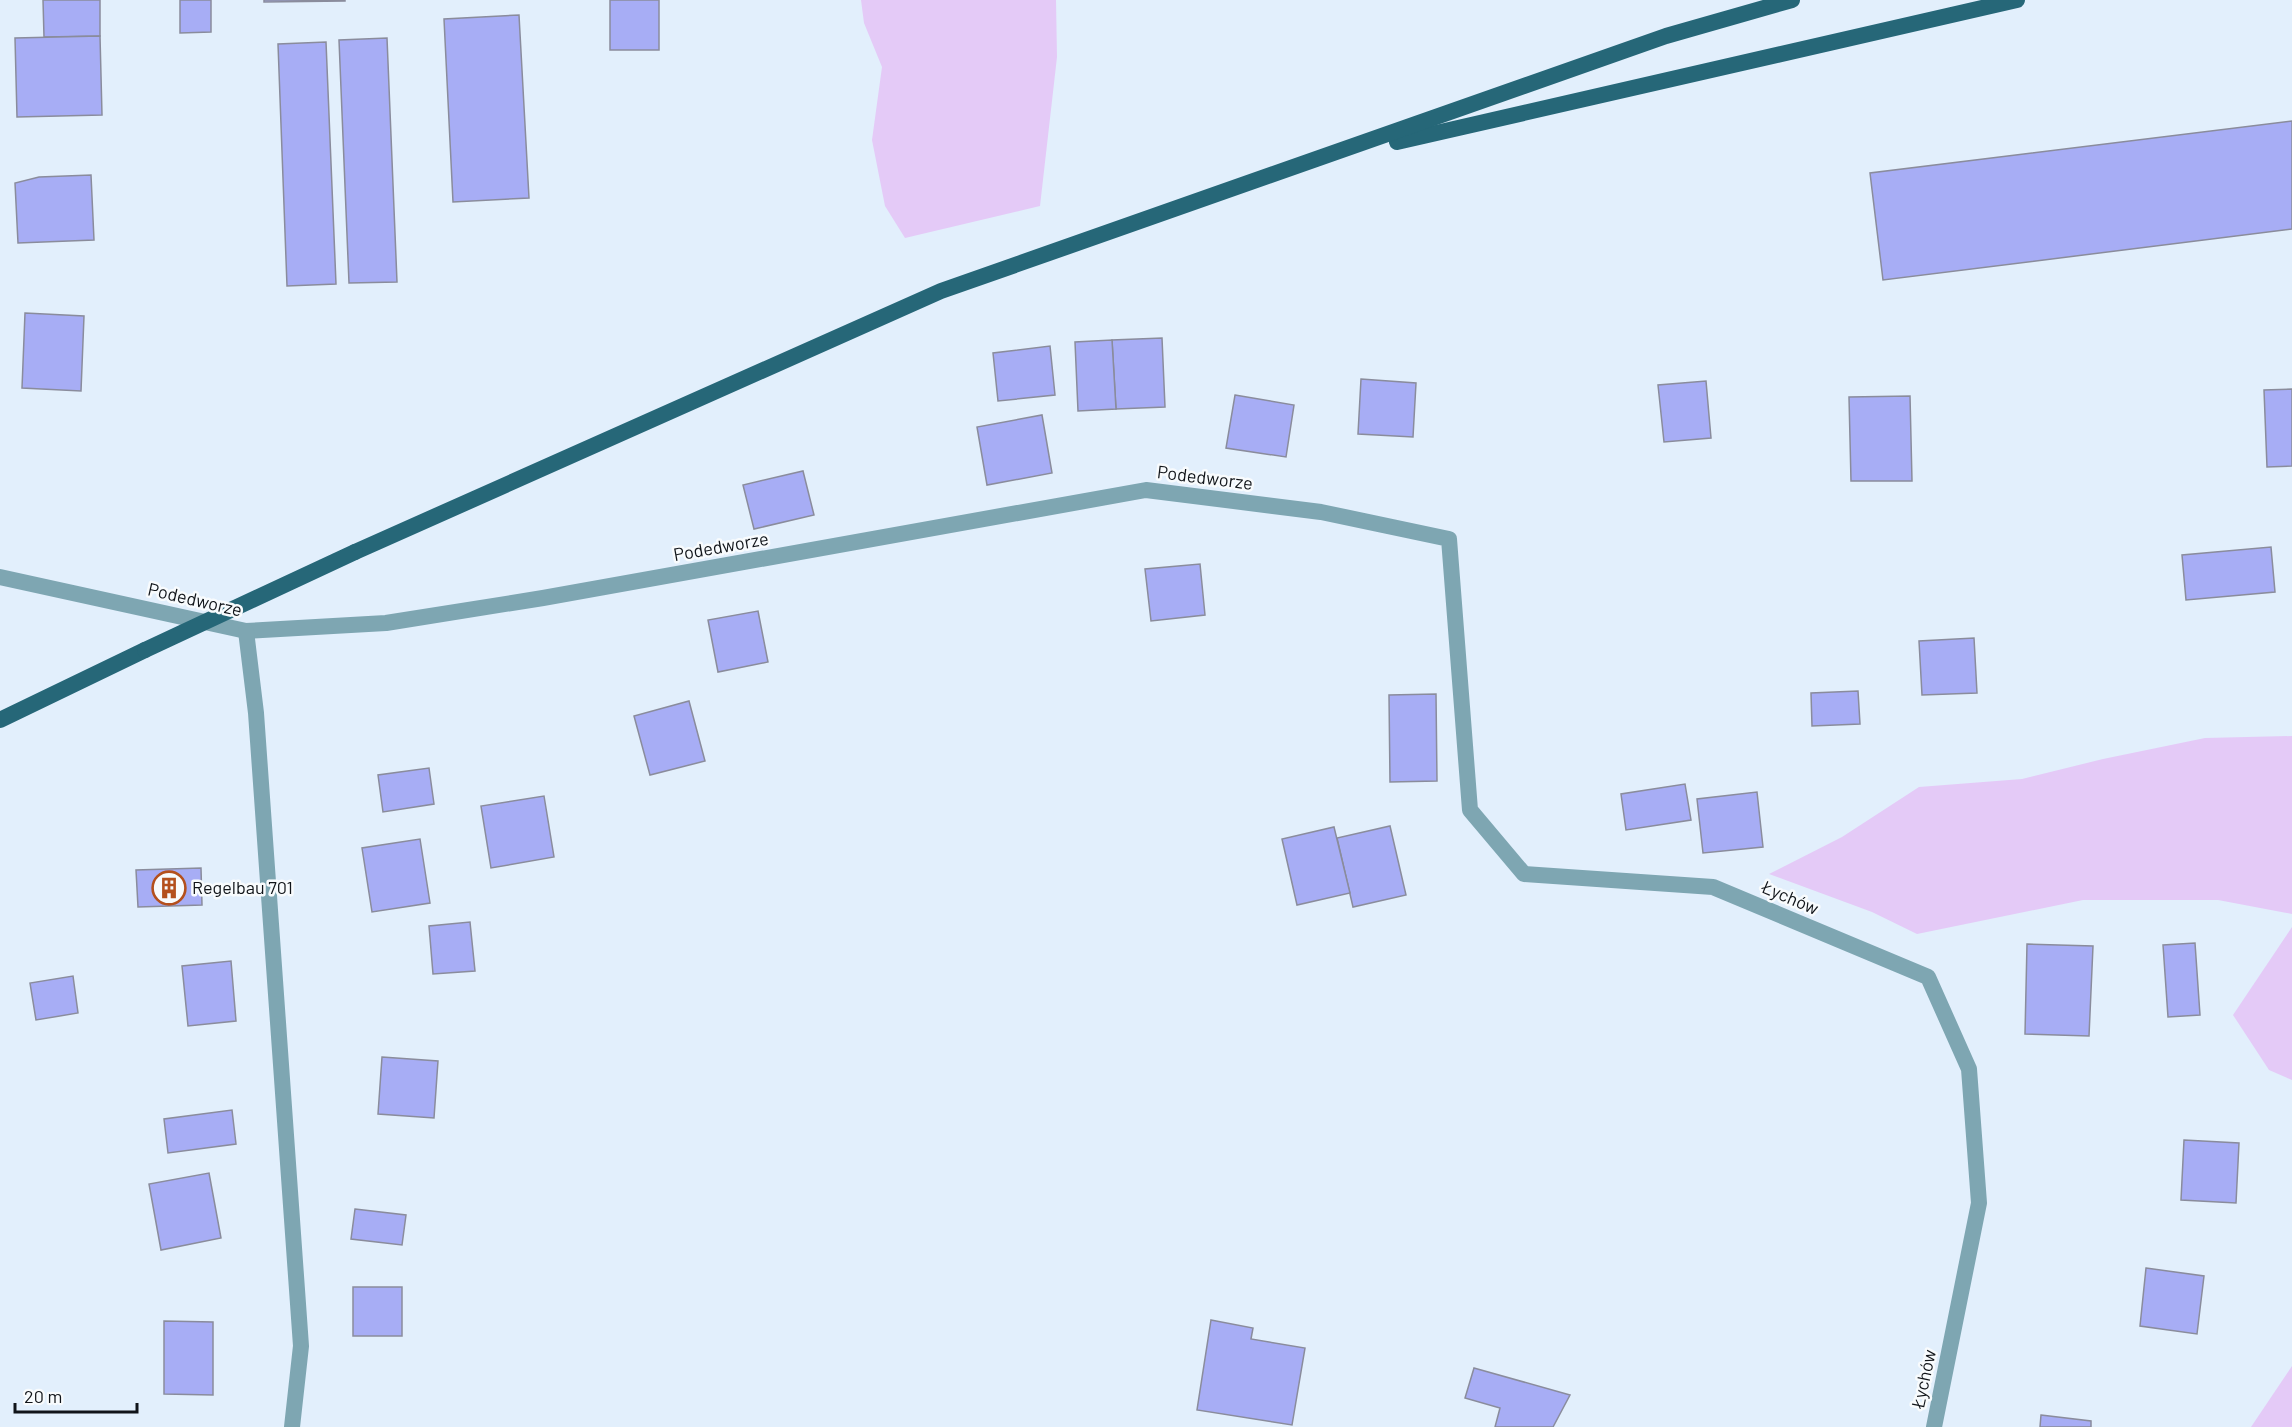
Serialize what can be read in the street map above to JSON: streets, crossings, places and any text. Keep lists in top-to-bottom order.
{
  "streets": {
    "street": ["Podedworze", "Łychów"]
  },
  "crossings": [
    ["Podedworze", "Łychów"]
  ],
  "places": {
    "building": ["Regelbau 701"]
  },
  "scale_bar": "20 m"
}
